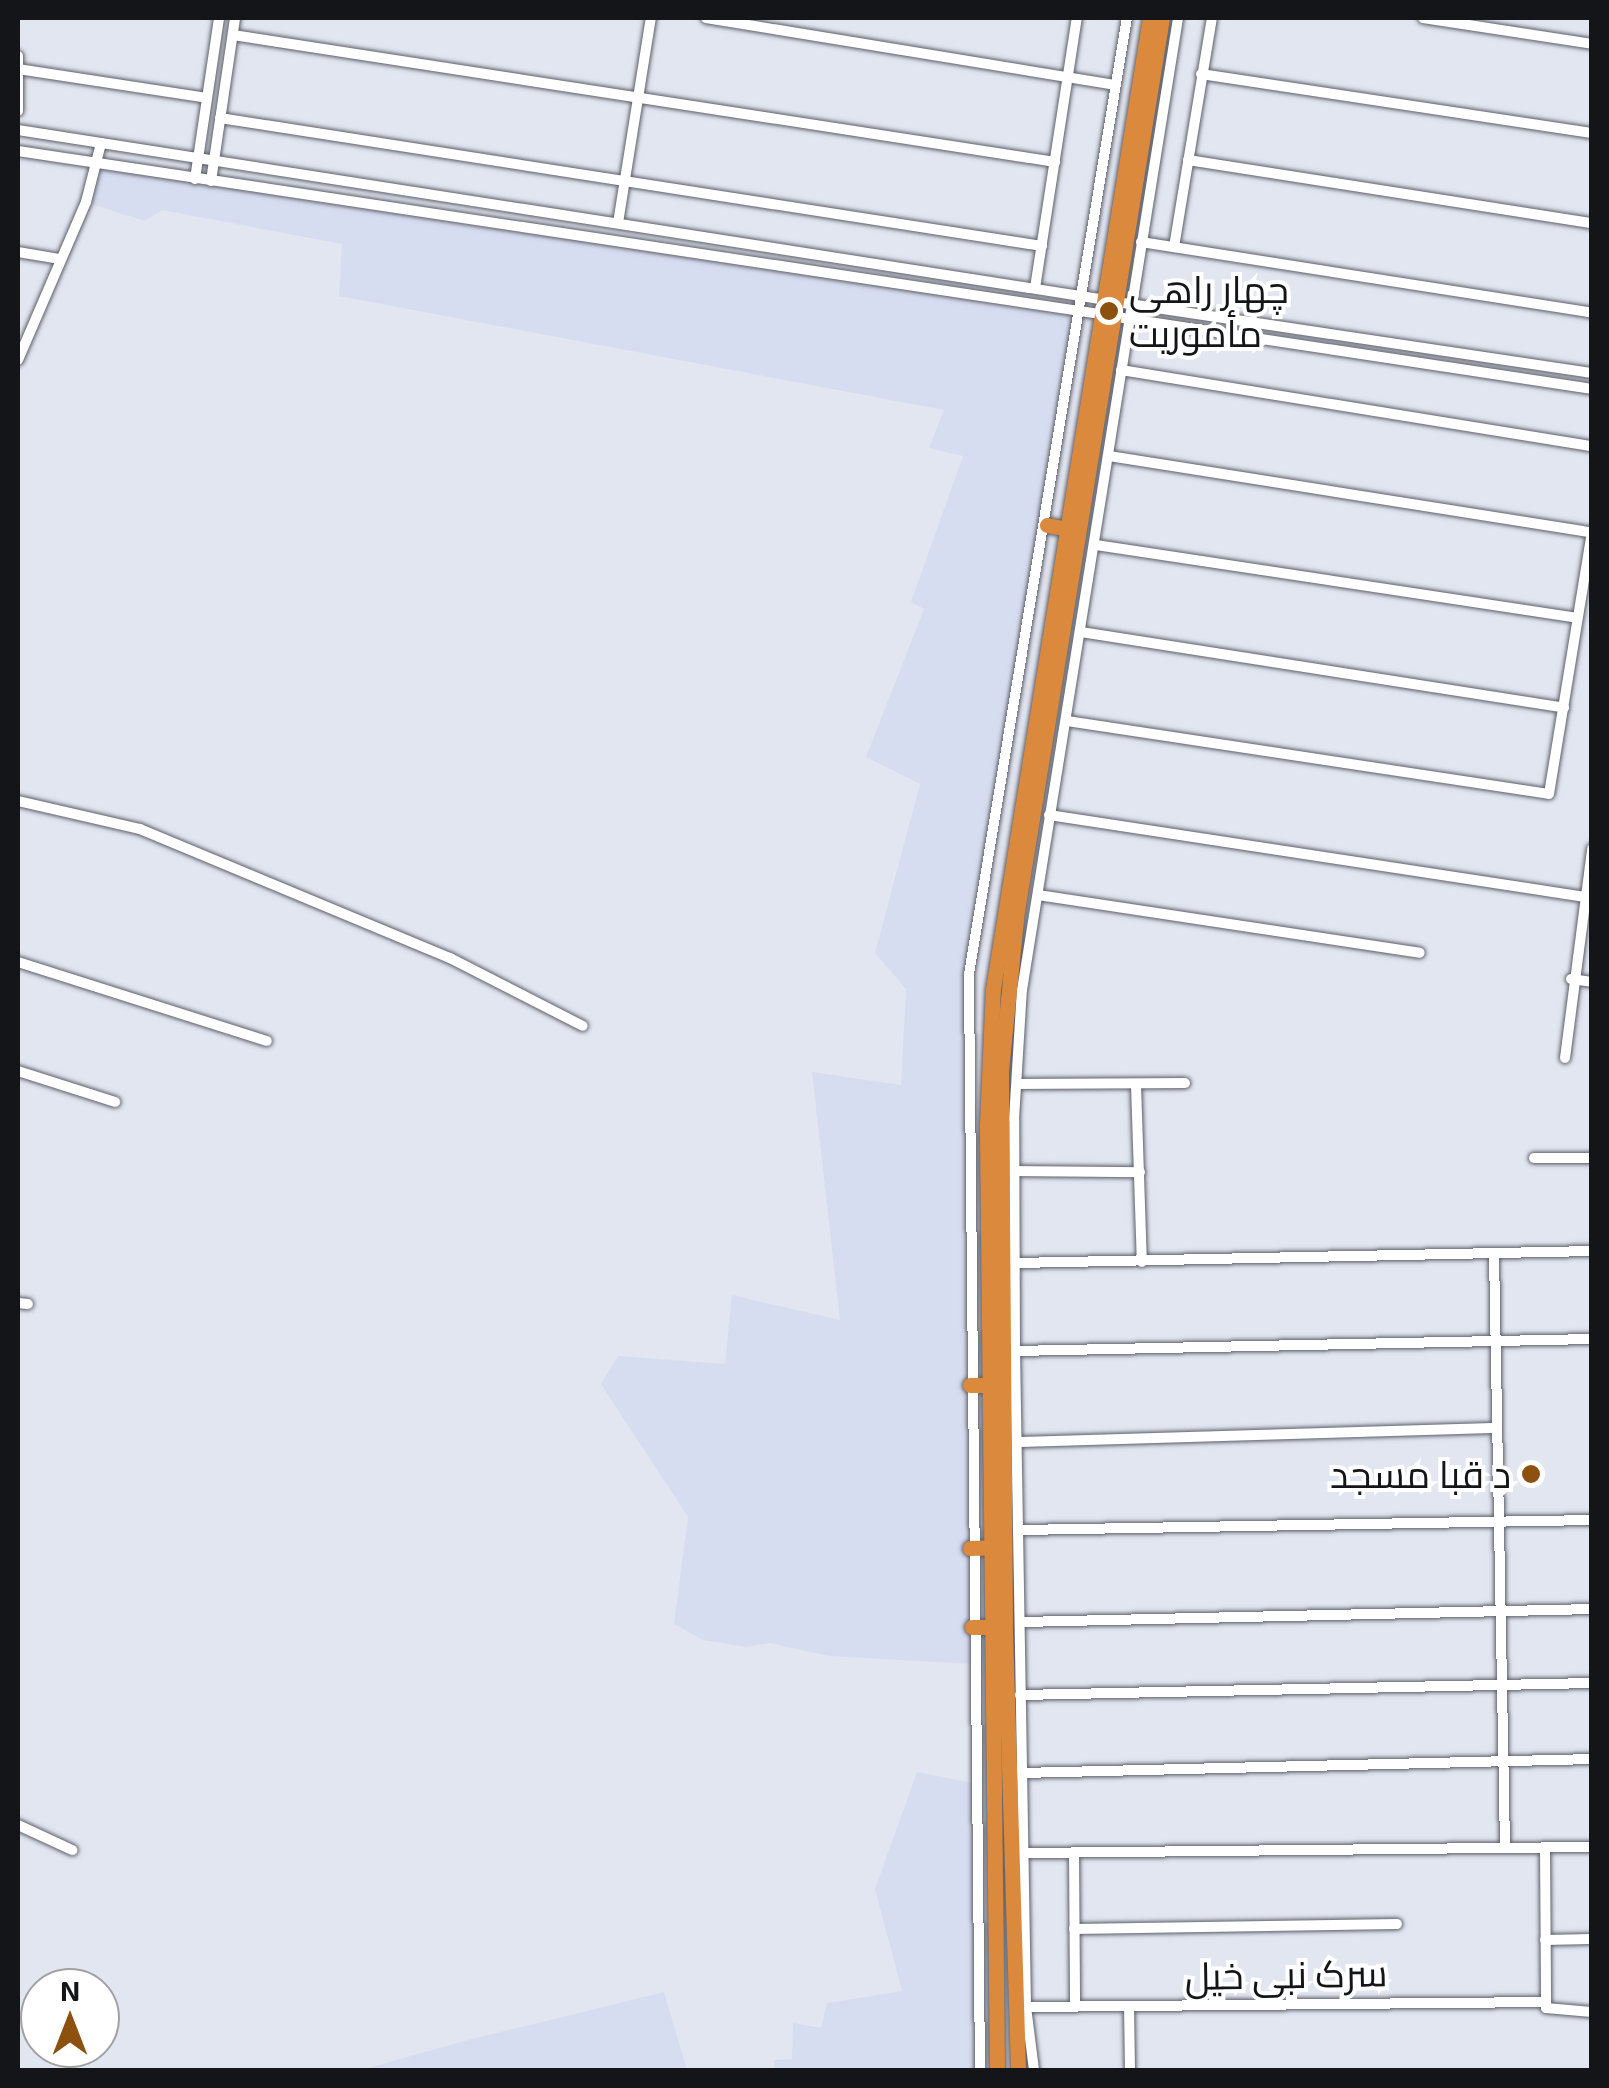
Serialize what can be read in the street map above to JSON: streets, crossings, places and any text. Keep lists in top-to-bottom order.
{
  "streets": {
    "street": ["سرک نبی خیل"]
  },
  "places": ["چهار راهی مأموریت", "د قبا مسجد"],
  "north": "top"
}
